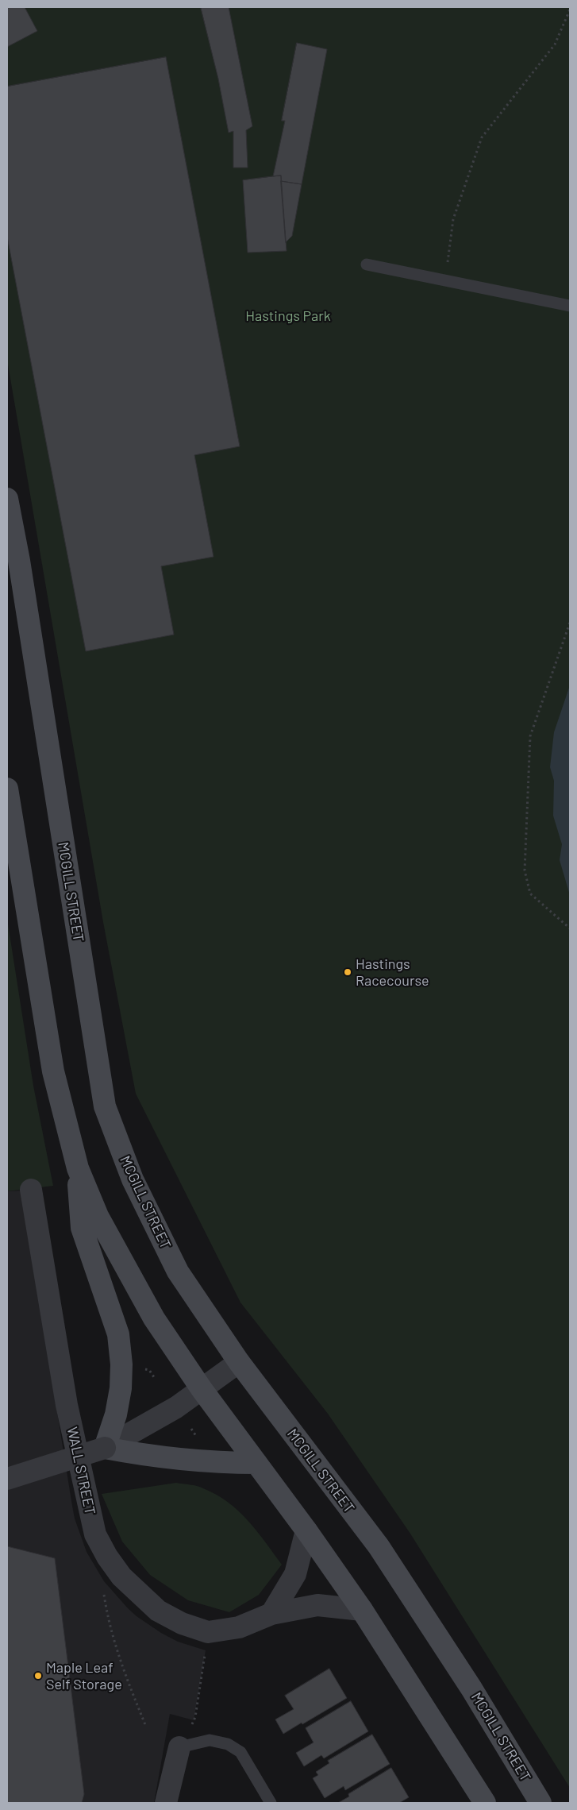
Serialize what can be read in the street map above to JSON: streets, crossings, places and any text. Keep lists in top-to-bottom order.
{
  "streets": {
    "main road": ["MCGILL STREET"],
    "street": ["WALL STREET"]
  },
  "parks": ["Hastings Park"],
  "places": ["Hastings Racecourse", "Maple Leaf Self Storage"]
}
